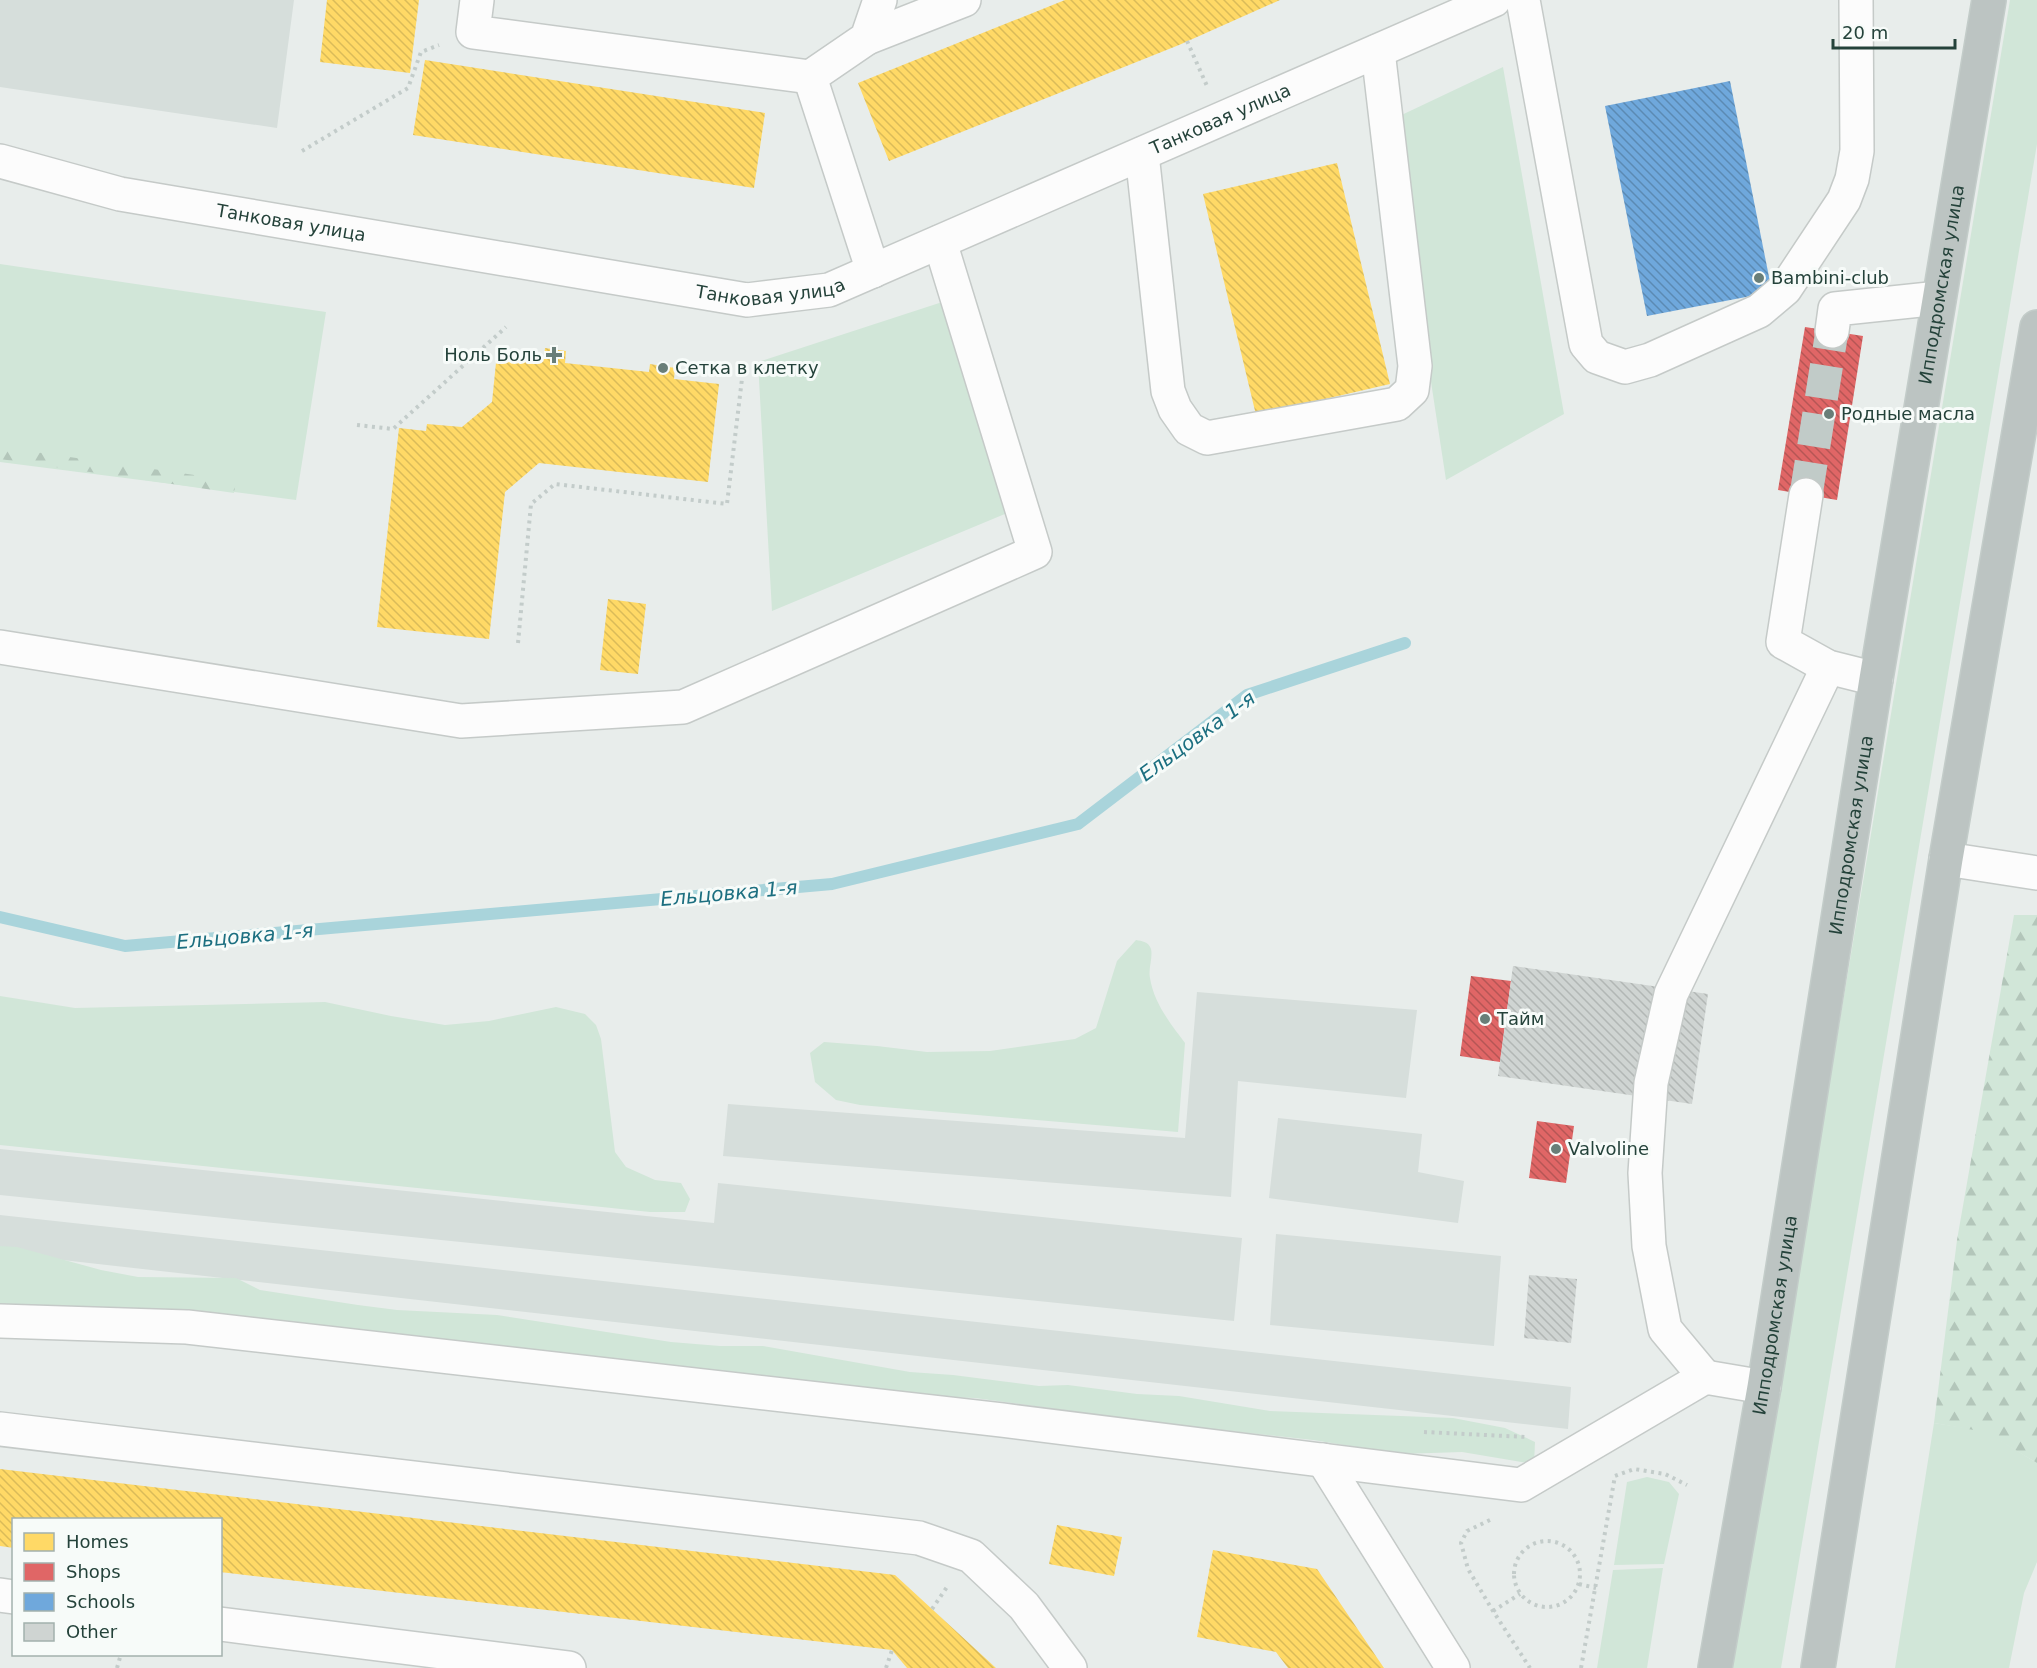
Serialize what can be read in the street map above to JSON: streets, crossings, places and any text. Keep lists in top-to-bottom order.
{
  "streets": {
    "highway": ["Ипподромская улица"],
    "street": ["Танковая улица"]
  },
  "water": ["Ельцовка 1-я"],
  "places": {
    "other": [
      "Bambini-club",
      "Сетка в клетку",
      "Родные масла",
      "Тайм",
      "Valvoline"
    ],
    "health": ["Ноль Боль"]
  },
  "legend": [
    "Homes",
    "Shops",
    "Schools",
    "Other"
  ],
  "scale_bar": "20 m"
}
